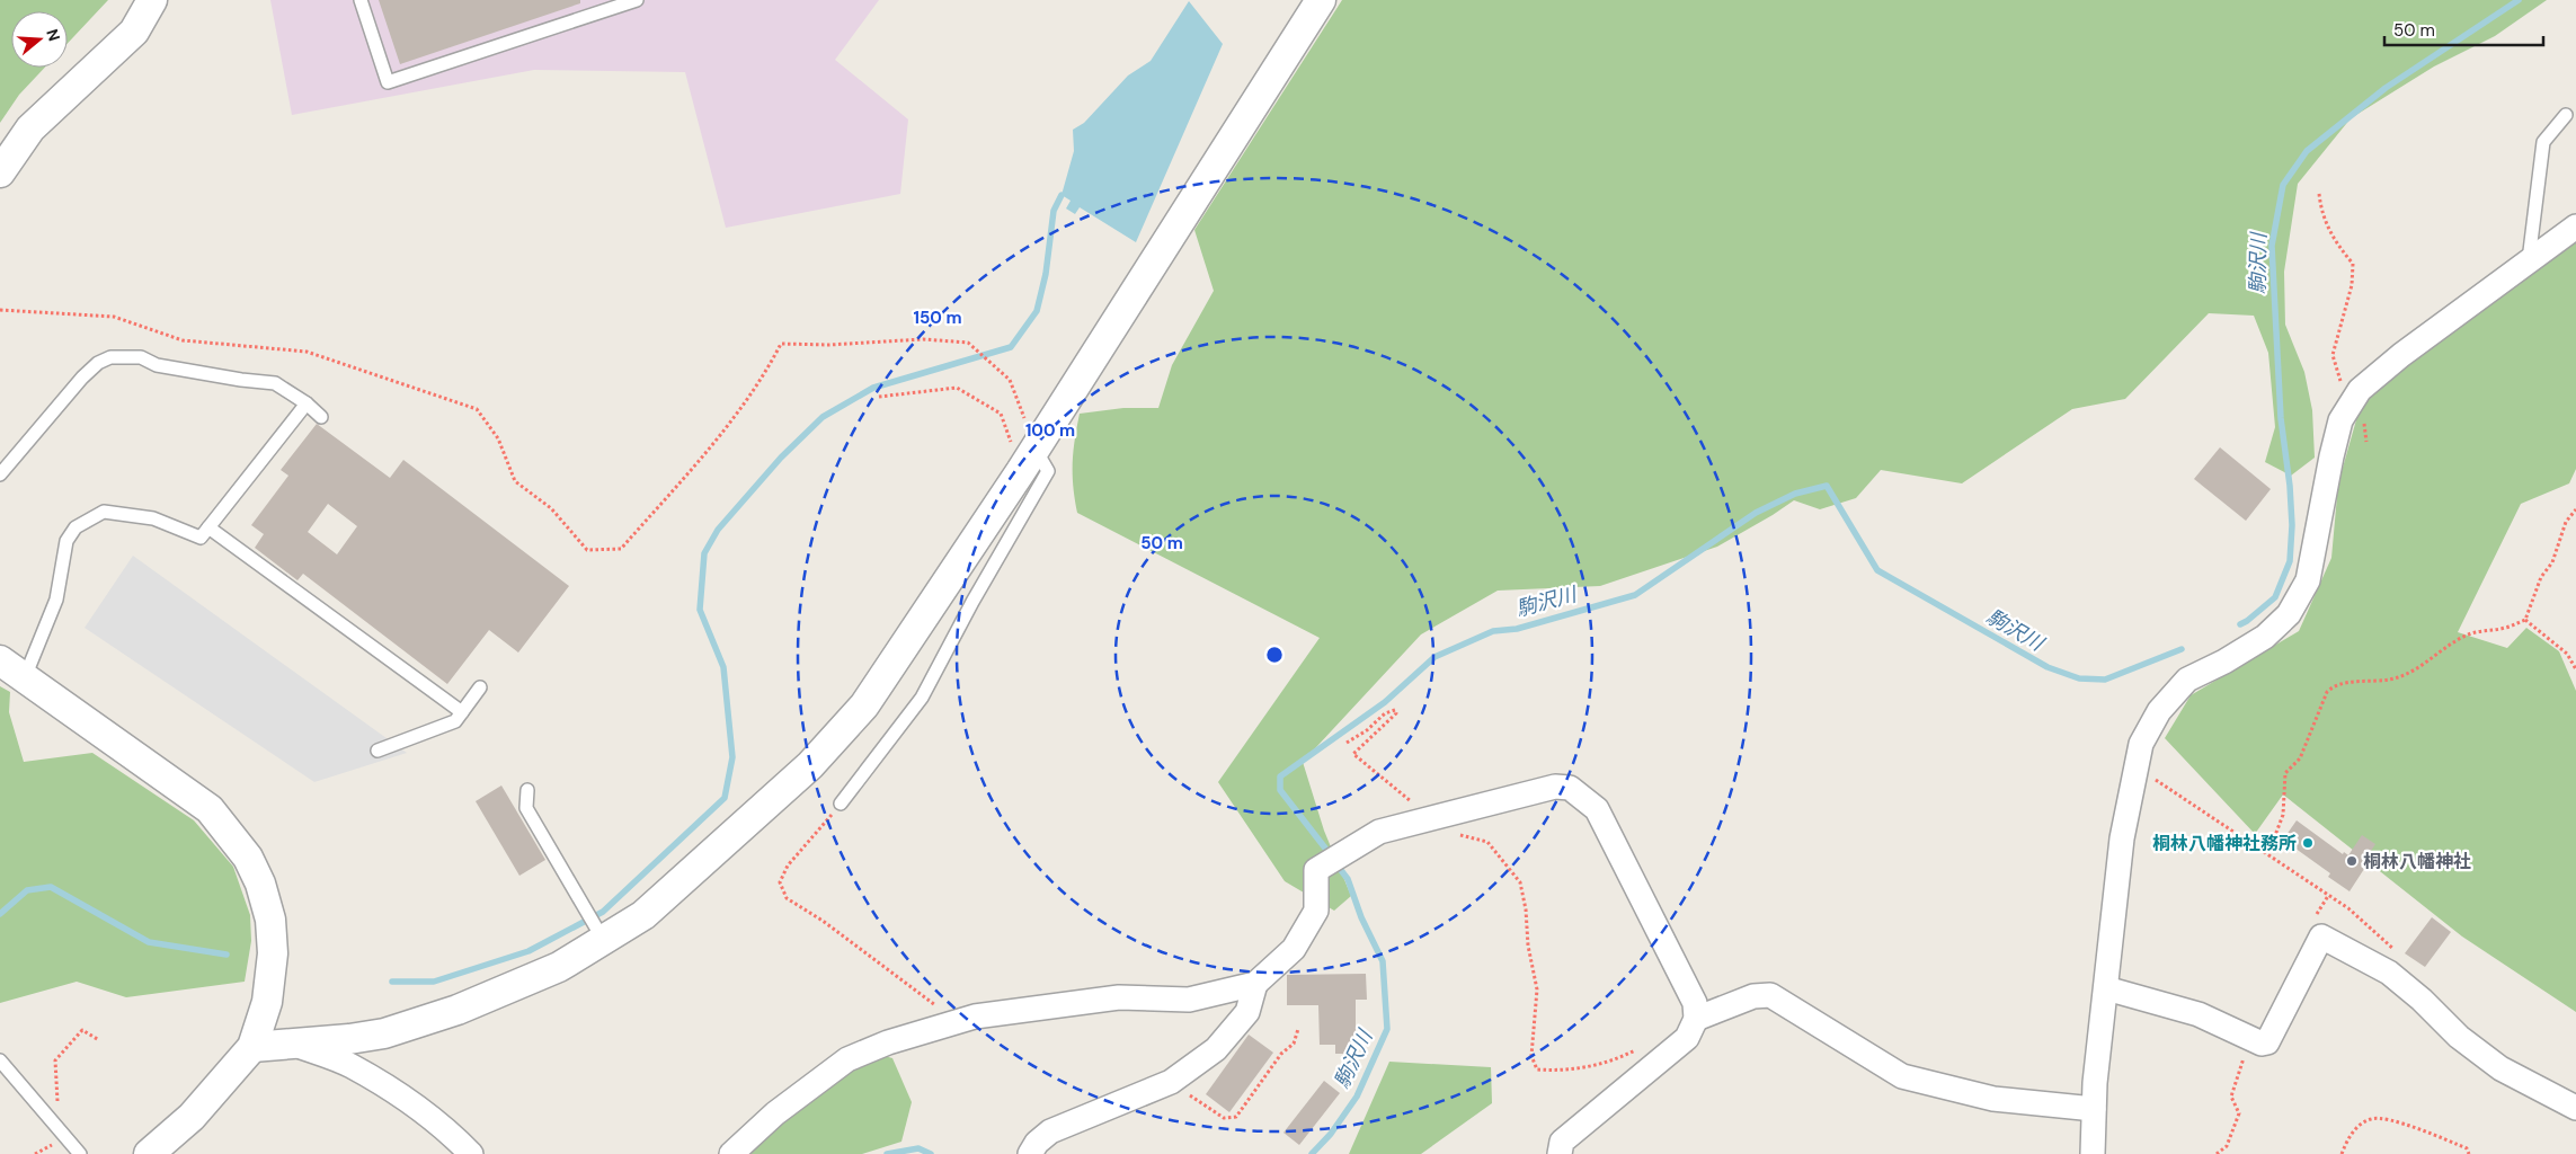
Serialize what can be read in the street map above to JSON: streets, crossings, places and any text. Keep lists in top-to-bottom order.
{
  "water": ["駒沢川"],
  "places": ["桐林八幡神社務所", "桐林八幡神社"],
  "scale_bar": "50 m",
  "north": "right",
  "rings": ["150 m", "100 m", "50 m"]
}
